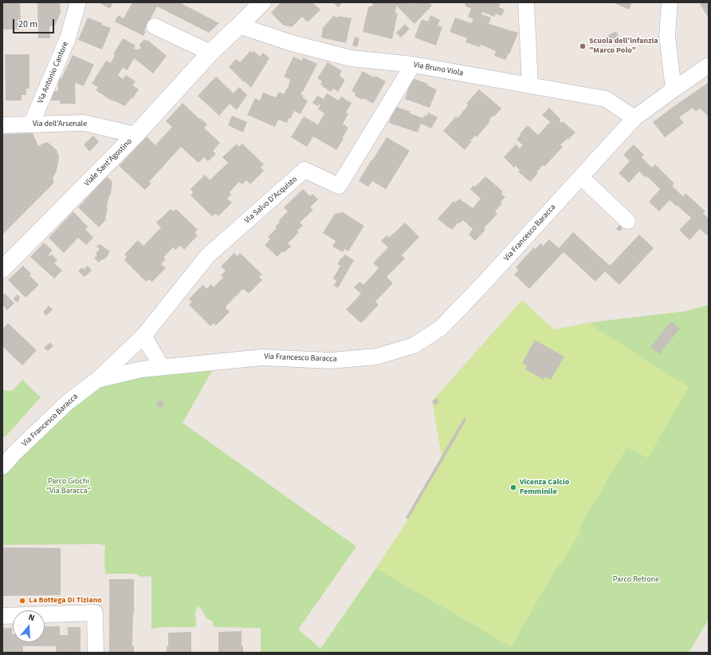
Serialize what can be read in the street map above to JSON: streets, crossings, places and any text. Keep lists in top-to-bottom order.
{
  "streets": {
    "main road": ["Viale Sant'Agostino"],
    "street": [
      "Via Bruno Viola",
      "Via Antonio Cantore",
      "Via dell'Arsenale",
      "Via Salvo D'Acquisto",
      "Via Francesco Baracca"
    ]
  },
  "crossings": [
    ["Via Bruno Viola", "Viale Sant'Agostino"],
    ["Via Bruno Viola", "Via Salvo D'Acquisto"],
    ["Via Bruno Viola", "Via Francesco Baracca"],
    ["Via Antonio Cantore", "Via dell'Arsenale"],
    ["Via dell'Arsenale", "Viale Sant'Agostino"]
  ],
  "parks": ["Parco Giochi \"Via Baracca\"", "Parco Retrone"],
  "places": ["Scuola dell'infanzia \"Marco Polo\"", "Vicenza Calcio Femminile", "La Bottega Di Tiziano"],
  "scale_bar": "20 m",
  "north": "top"
}
